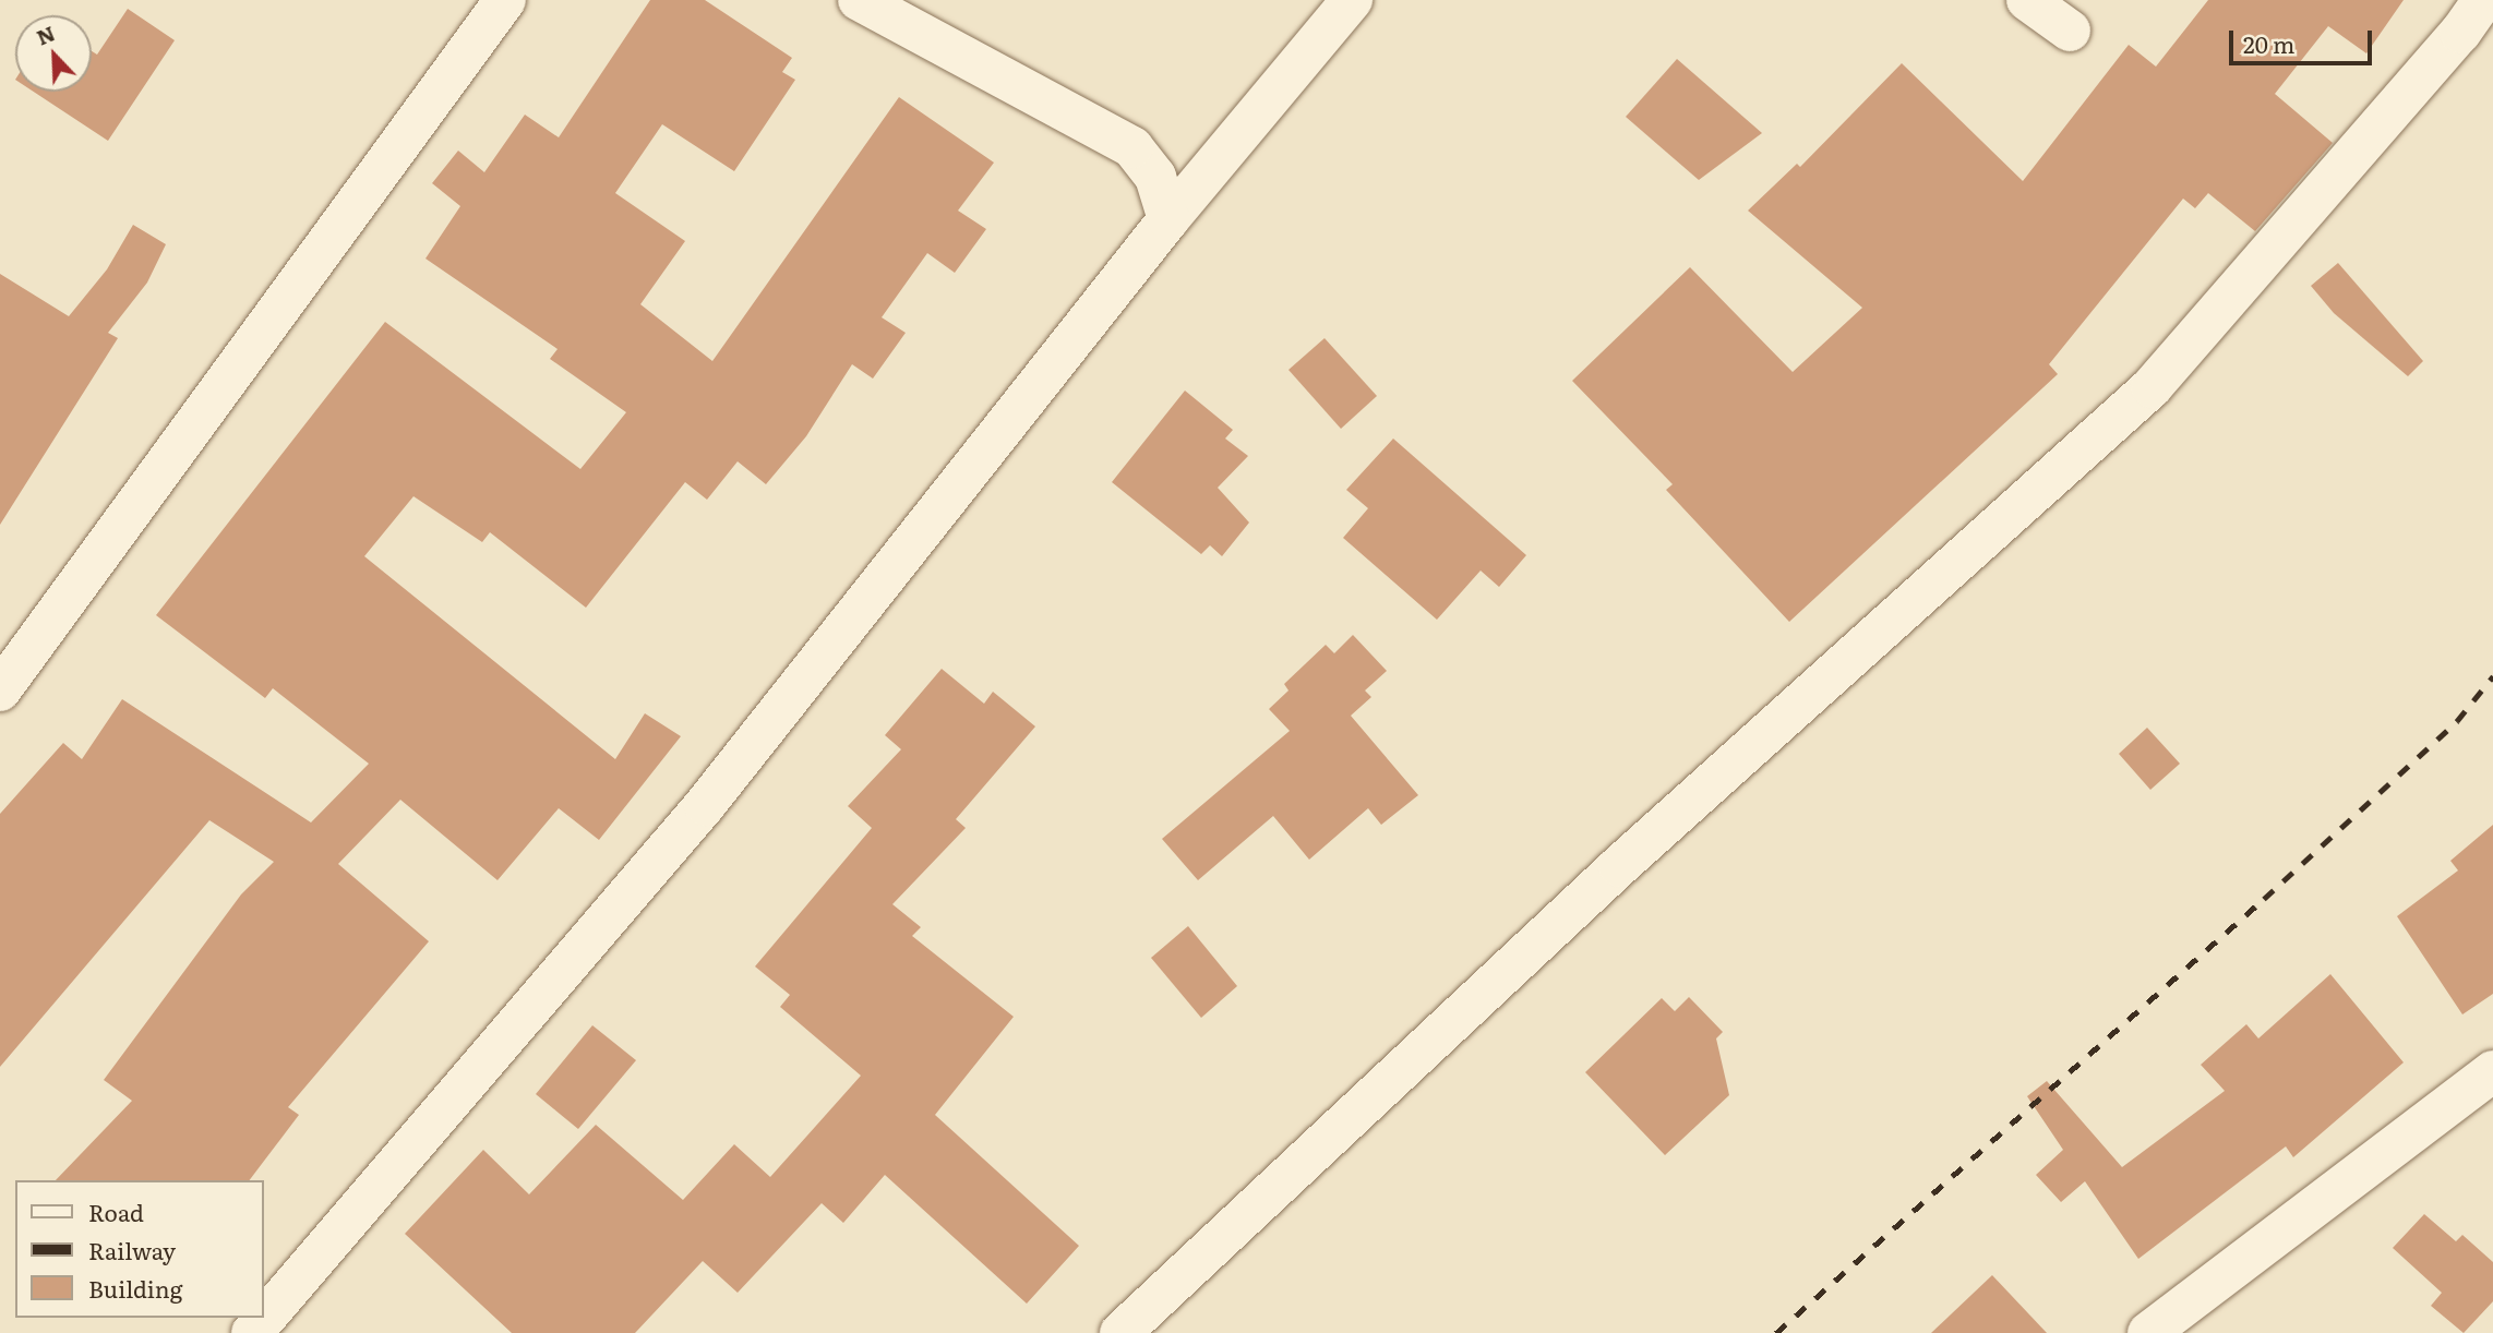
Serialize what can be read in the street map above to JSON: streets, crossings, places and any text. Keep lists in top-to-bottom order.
{
  "legend": ["Road", "Railway", "Building"],
  "scale_bar": "20 m",
  "north": "top left"
}
